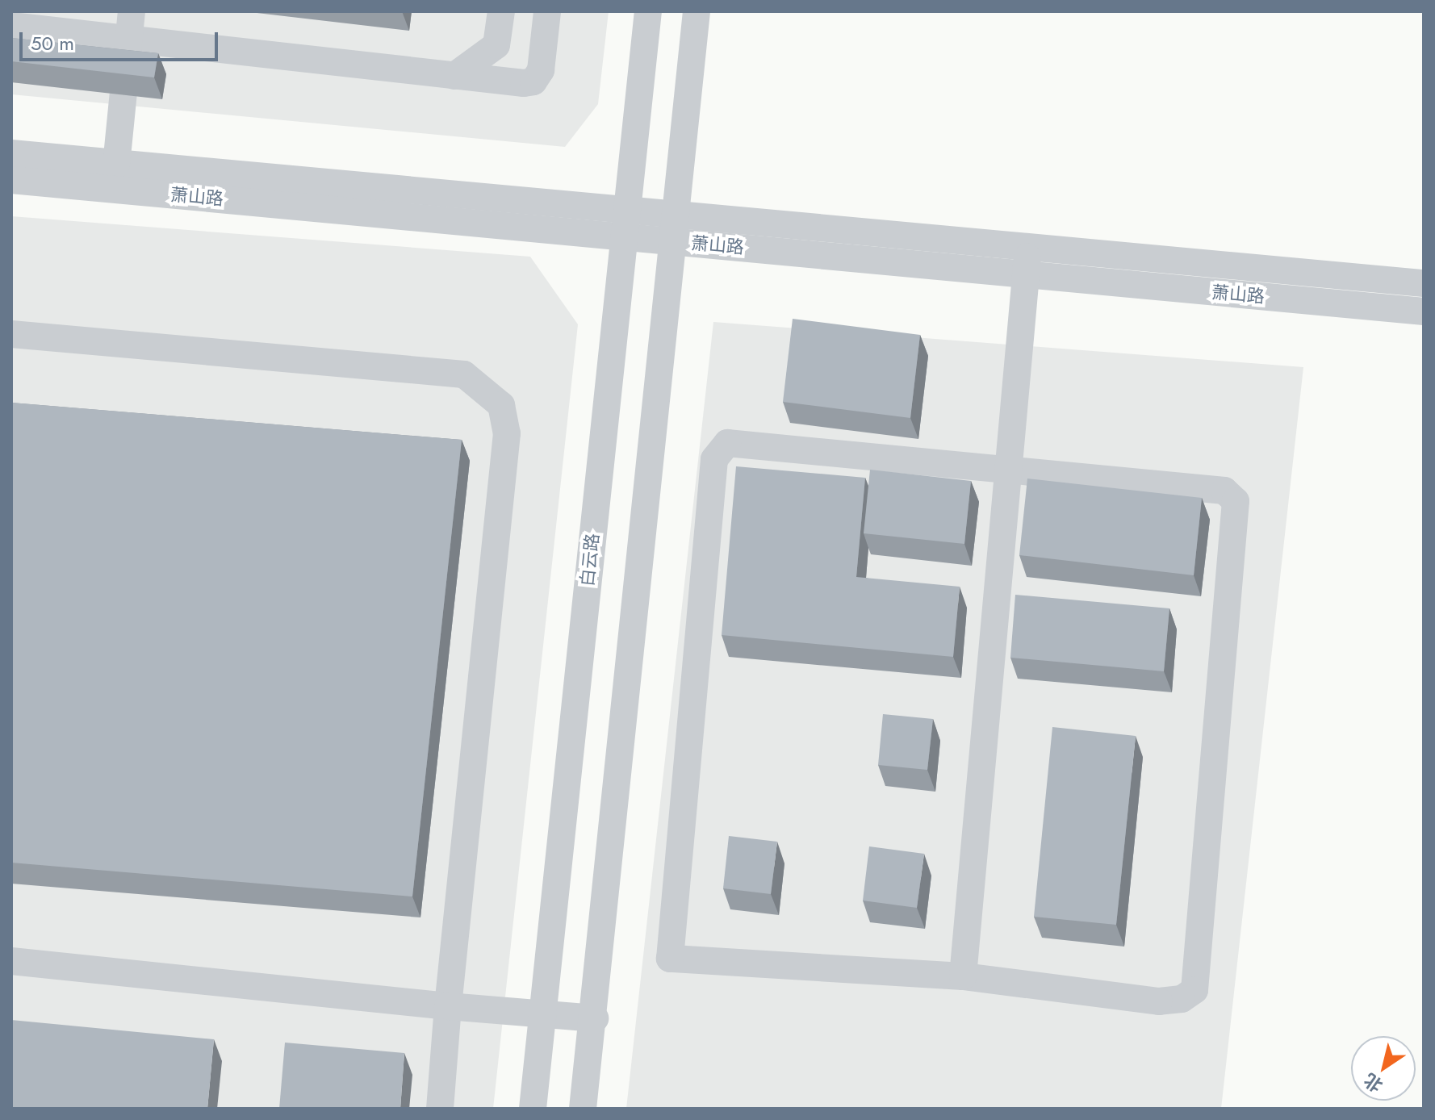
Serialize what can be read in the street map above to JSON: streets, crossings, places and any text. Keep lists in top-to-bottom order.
{
  "streets": {
    "street": ["萧山路", "白云路"]
  },
  "crossings": [
    ["萧山路", "白云路"]
  ],
  "scale_bar": "50 m",
  "north": "bottom left"
}
